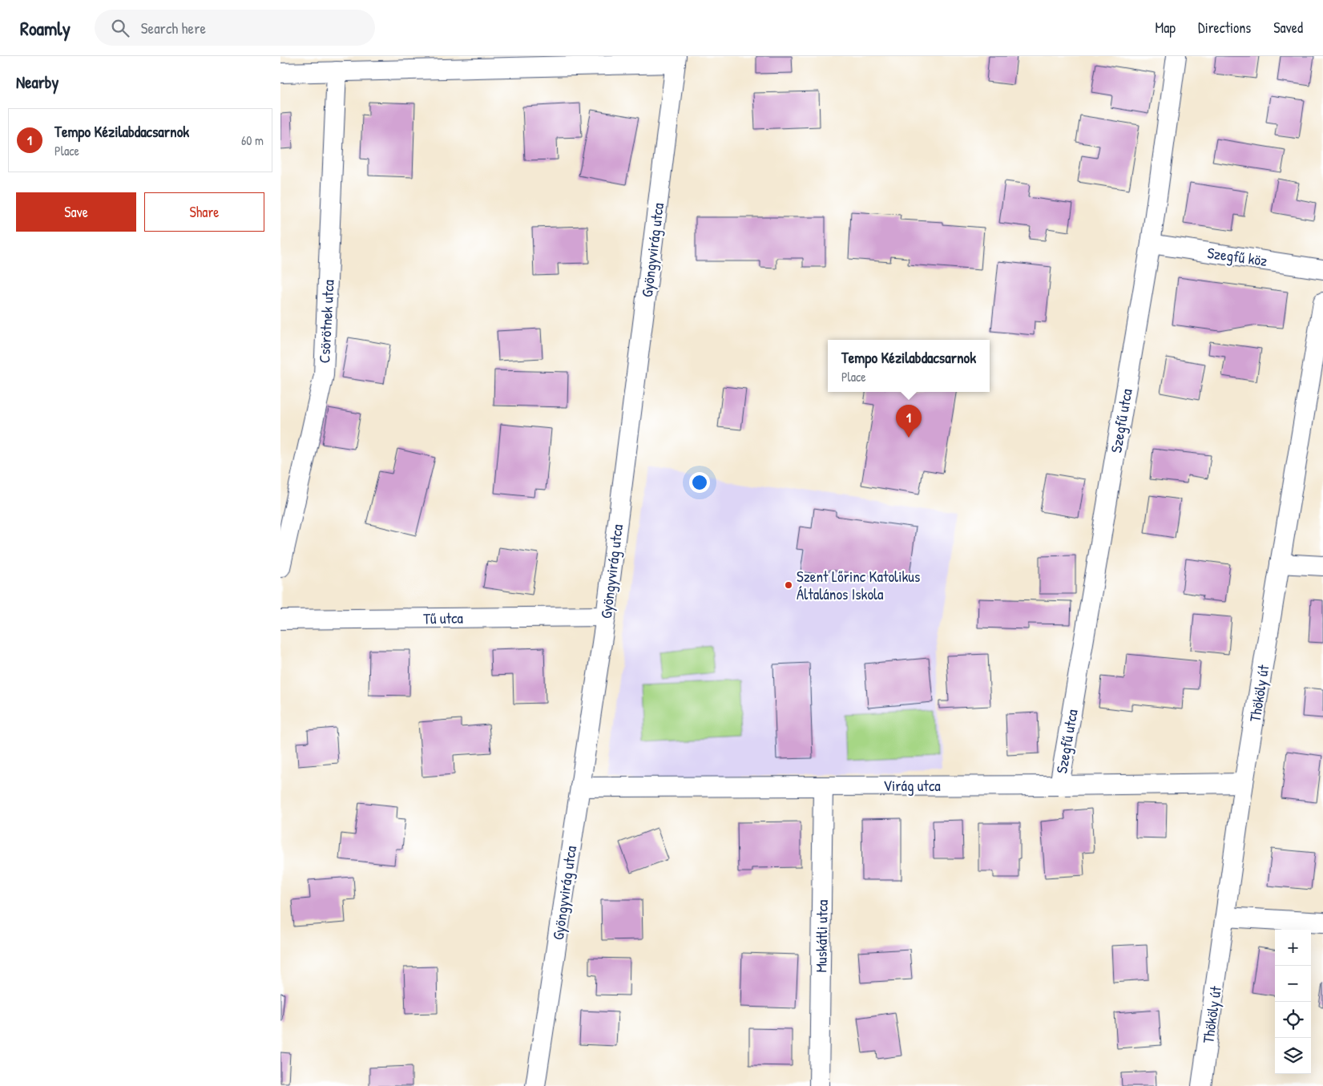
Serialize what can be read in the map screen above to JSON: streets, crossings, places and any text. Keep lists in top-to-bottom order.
{
  "streets": {
    "street": [
      "Gyöngyvirág utca",
      "Szegfű köz",
      "Csörötnek utca",
      "Szegfű utca",
      "Tű utca",
      "Thököly út",
      "Virág utca",
      "Muskátli utca"
    ]
  },
  "crossings": [
    ["Gyöngyvirág utca", "Tű utca"],
    ["Gyöngyvirág utca", "Virág utca"],
    ["Szegfű köz", "Szegfű utca"],
    ["Szegfű utca", "Virág utca"],
    ["Thököly út", "Virág utca"],
    ["Virág utca", "Muskátli utca"]
  ],
  "places": ["Szent Lőrinc Katolikus Általános Iskola"],
  "page": {
    "header": "Roamly",
    "search": "Search here",
    "nav": ["Map", "Directions", "Saved"],
    "heading": "Nearby",
    "list": [
      {
        "mark": "1",
        "name": "Tempo Kézilabdacsarnok",
        "note": "Place",
        "value": "60 m"
      }
    ],
    "buttons": ["Save", "Share"],
    "popup": ["Tempo Kézilabdacsarnok", "Place"],
    "pins": "1",
    "map_buttons": ["+", "−"]
  }
}
